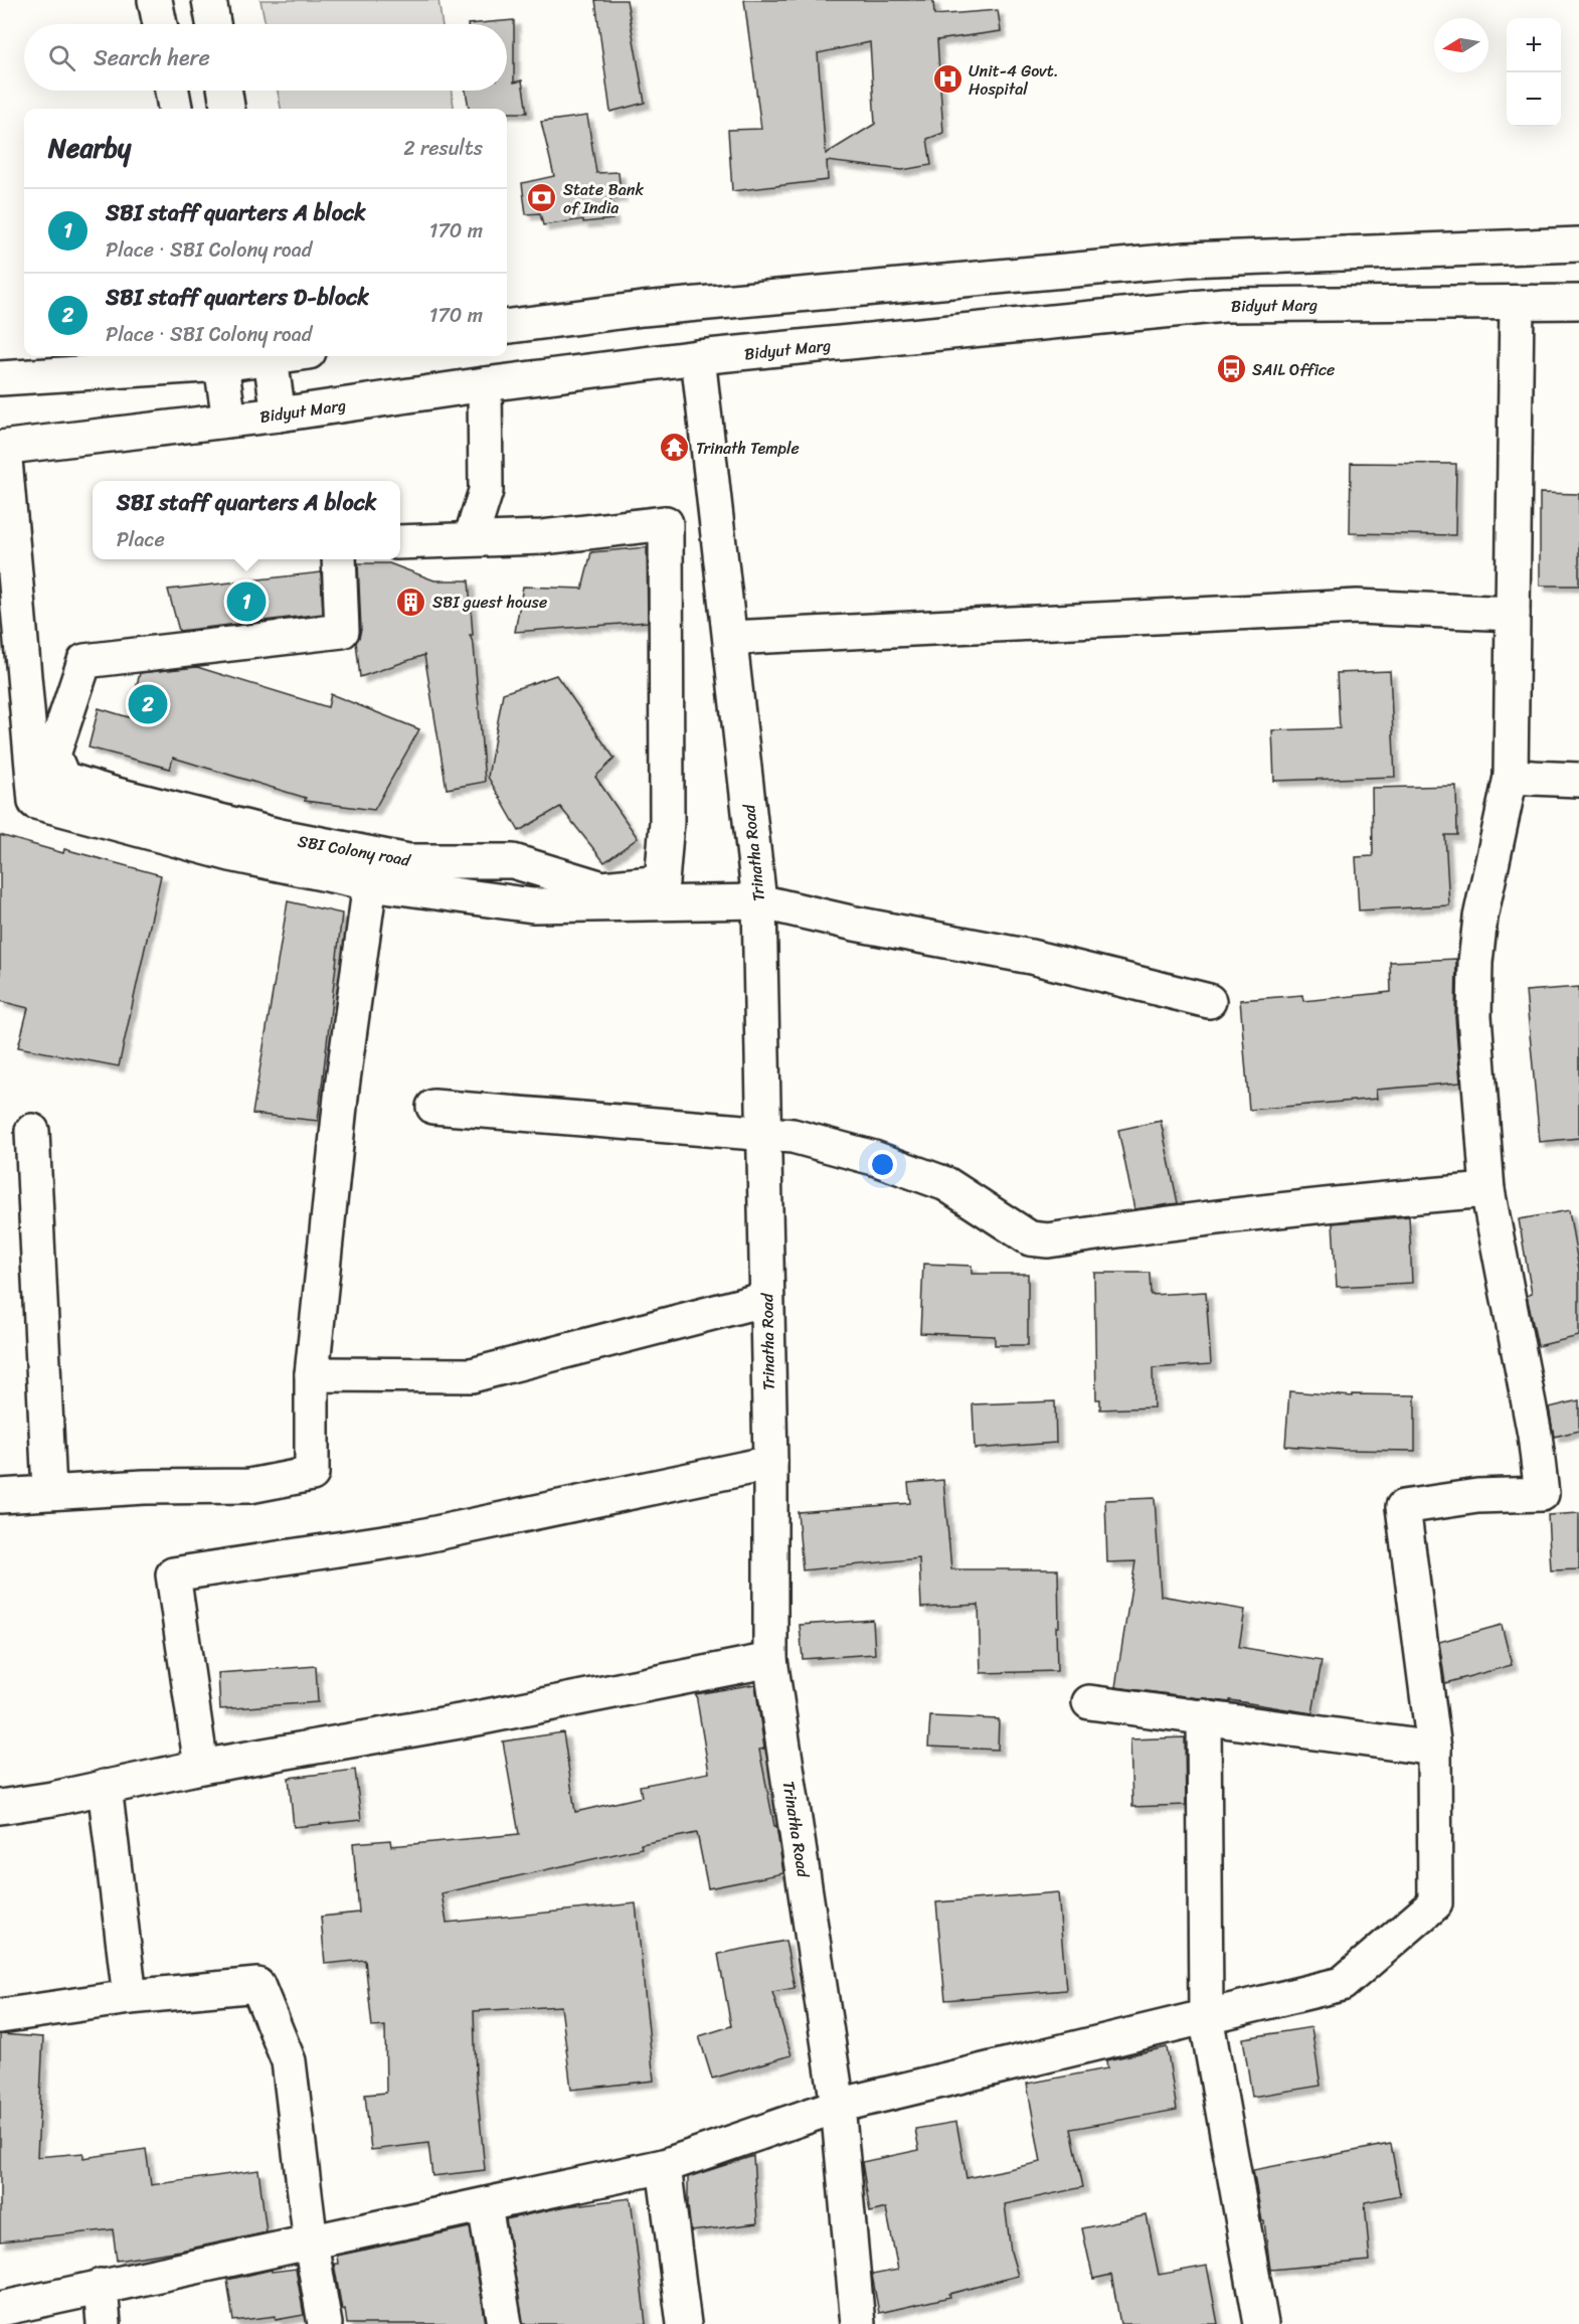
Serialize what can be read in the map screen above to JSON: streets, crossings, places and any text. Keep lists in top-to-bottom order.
{
  "streets": {
    "street": ["Bidyut Marg", "SBI Colony road", "Trinatha Road"]
  },
  "crossings": [
    ["Bidyut Marg", "Trinatha Road"]
  ],
  "places": {
    "hospital": ["Unit-4 Govt. Hospital"],
    "bank": ["State Bank of India"],
    "bus stop": ["SAIL Office"],
    "temple": ["Trinath Temple"],
    "building": ["SBI guest house"]
  },
  "north": "left",
  "page": {
    "map_buttons": ["+", "−"],
    "search": "Search here",
    "heading": ["Nearby", "2 results"],
    "list": [
      {
        "mark": "1",
        "name": "SBI staff quarters A block",
        "note": "Place · SBI Colony road",
        "value": "170 m"
      },
      {
        "mark": "2",
        "name": "SBI staff quarters D-block",
        "note": "Place · SBI Colony road",
        "value": "170 m"
      }
    ],
    "popup": ["SBI staff quarters A block", "Place"],
    "pins": ["1", "2"]
  }
}
